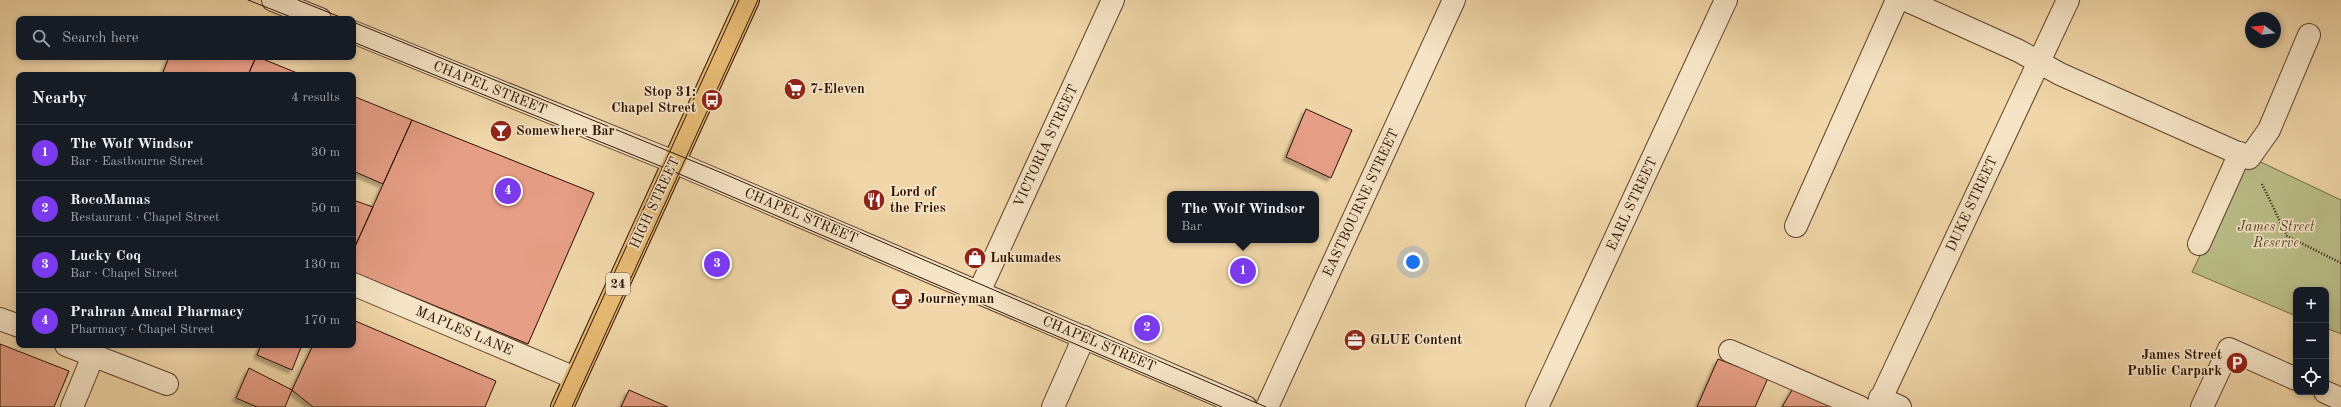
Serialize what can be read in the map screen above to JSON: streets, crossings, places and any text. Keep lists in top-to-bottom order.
{
  "streets": {
    "main road": ["HIGH STREET", "24"],
    "street": [
      "CHAPEL STREET",
      "VICTORIA STREET",
      "EASTBOURNE STREET",
      "EARL STREET",
      "DUKE STREET",
      "MAPLES LANE"
    ]
  },
  "crossings": [
    ["CHAPEL STREET", "VICTORIA STREET"],
    ["CHAPEL STREET", "HIGH STREET"],
    ["HIGH STREET", "MAPLES LANE"]
  ],
  "parks": ["James Street Reserve"],
  "places": {
    "supermarket": ["7-Eleven"],
    "bus stop": ["Stop 31: Chapel Street"],
    "bar": ["Somewhere Bar"],
    "restaurant": ["Lord of the Fries"],
    "shop": ["Lukumades"],
    "cafe": ["Journeyman"],
    "office": ["GLUE Content"],
    "parking": ["James Street Public Carpark"]
  },
  "north": "left",
  "page": {
    "search": "Search here",
    "heading": ["Nearby", "4 results"],
    "list": [
      {
        "mark": "1",
        "name": "The Wolf Windsor",
        "note": "Bar · Eastbourne Street",
        "value": "30 m"
      },
      {
        "mark": "2",
        "name": "RocoMamas",
        "note": "Restaurant · Chapel Street",
        "value": "50 m"
      },
      {
        "mark": "3",
        "name": "Lucky Coq",
        "note": "Bar · Chapel Street",
        "value": "130 m"
      },
      {
        "mark": "4",
        "name": "Prahran Amcal Pharmacy",
        "note": "Pharmacy · Chapel Street",
        "value": "170 m"
      }
    ],
    "pins": [
      "4",
      "3",
      "1",
      "2"
    ],
    "popup": ["The Wolf Windsor", "Bar"],
    "map_buttons": ["+", "−"]
  }
}
